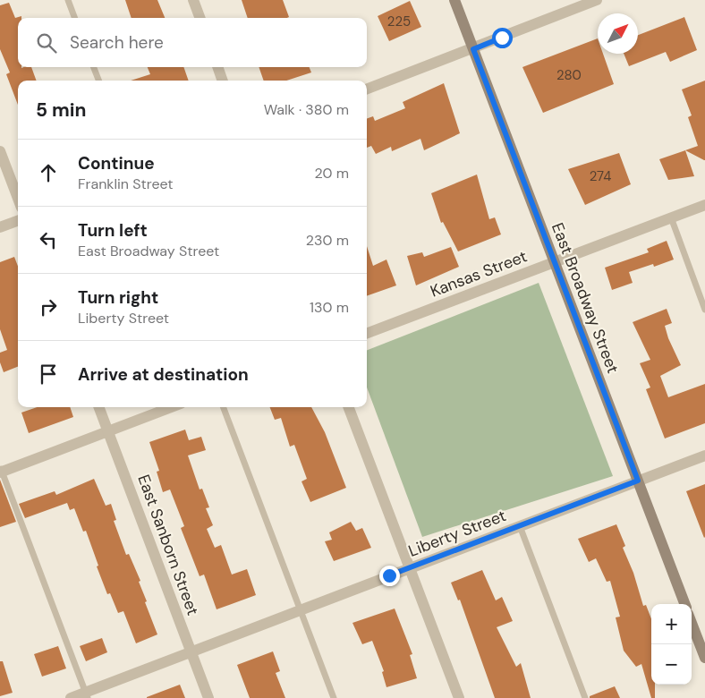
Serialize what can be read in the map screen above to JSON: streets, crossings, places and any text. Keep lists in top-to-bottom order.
{
  "streets": {
    "main road": ["East Broadway Street"],
    "street": ["Kansas Street", "Liberty Street", "East Sanborn Street"]
  },
  "crossings": [
    ["Kansas Street", "East Broadway Street"],
    ["East Broadway Street", "Liberty Street"],
    ["Liberty Street", "East Sanborn Street"]
  ],
  "house_numbers": ["225", "280", "274"],
  "north": "top right",
  "page": {
    "search": "Search here",
    "heading": ["5 min", "Walk · 380 m"],
    "list": [
      ["Continue", "Franklin Street", "20 m"],
      ["Turn left", "East Broadway Street", "230 m"],
      ["Turn right", "Liberty Street", "130 m"],
      "Arrive at destination"
    ],
    "map_buttons": ["+", "−"]
  }
}
